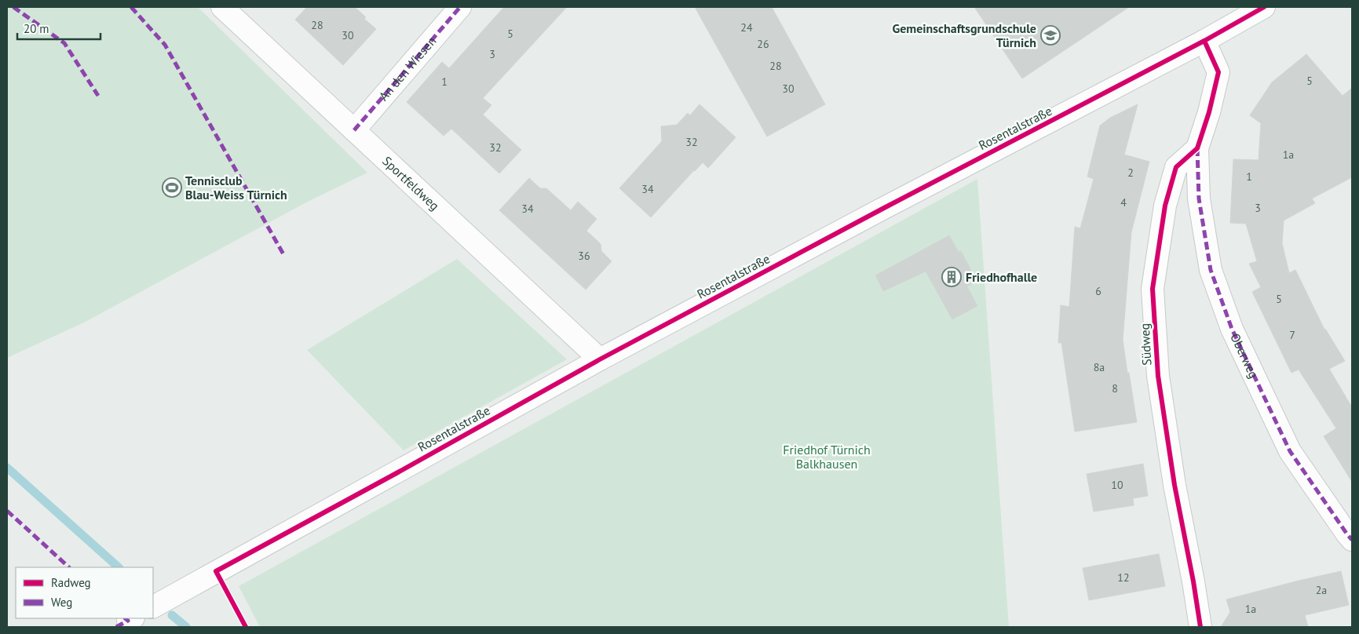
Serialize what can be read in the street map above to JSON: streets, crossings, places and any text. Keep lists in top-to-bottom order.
{
  "streets": {
    "street": [
      "An den Wiesen",
      "Rosentalstraße",
      "Sportfeldweg",
      "Südweg",
      "Oberweg"
    ]
  },
  "crossings": [
    ["An den Wiesen", "Sportfeldweg"],
    ["Rosentalstraße", "Sportfeldweg"],
    ["Südweg", "Oberweg"]
  ],
  "parks": ["Friedhof Türnich Balkhausen"],
  "places": {
    "school or university": ["Gemeinschaftsgrundschule Türnich"],
    "sports": ["Tennisclub Blau-Weiss Türnich"],
    "building": ["Friedhofhalle"]
  },
  "house_numbers": [
    "28",
    "24",
    "5",
    "30",
    "26",
    "3",
    "28",
    "5",
    "1",
    "30",
    "32",
    "32",
    "1a",
    "2",
    "1",
    "34",
    "4",
    "3",
    "34",
    "36",
    "6",
    "5",
    "7",
    "8a",
    "8",
    "10",
    "12",
    "2a",
    "1a"
  ],
  "legend": ["Radweg", "Weg"],
  "scale_bar": "20 m"
}
